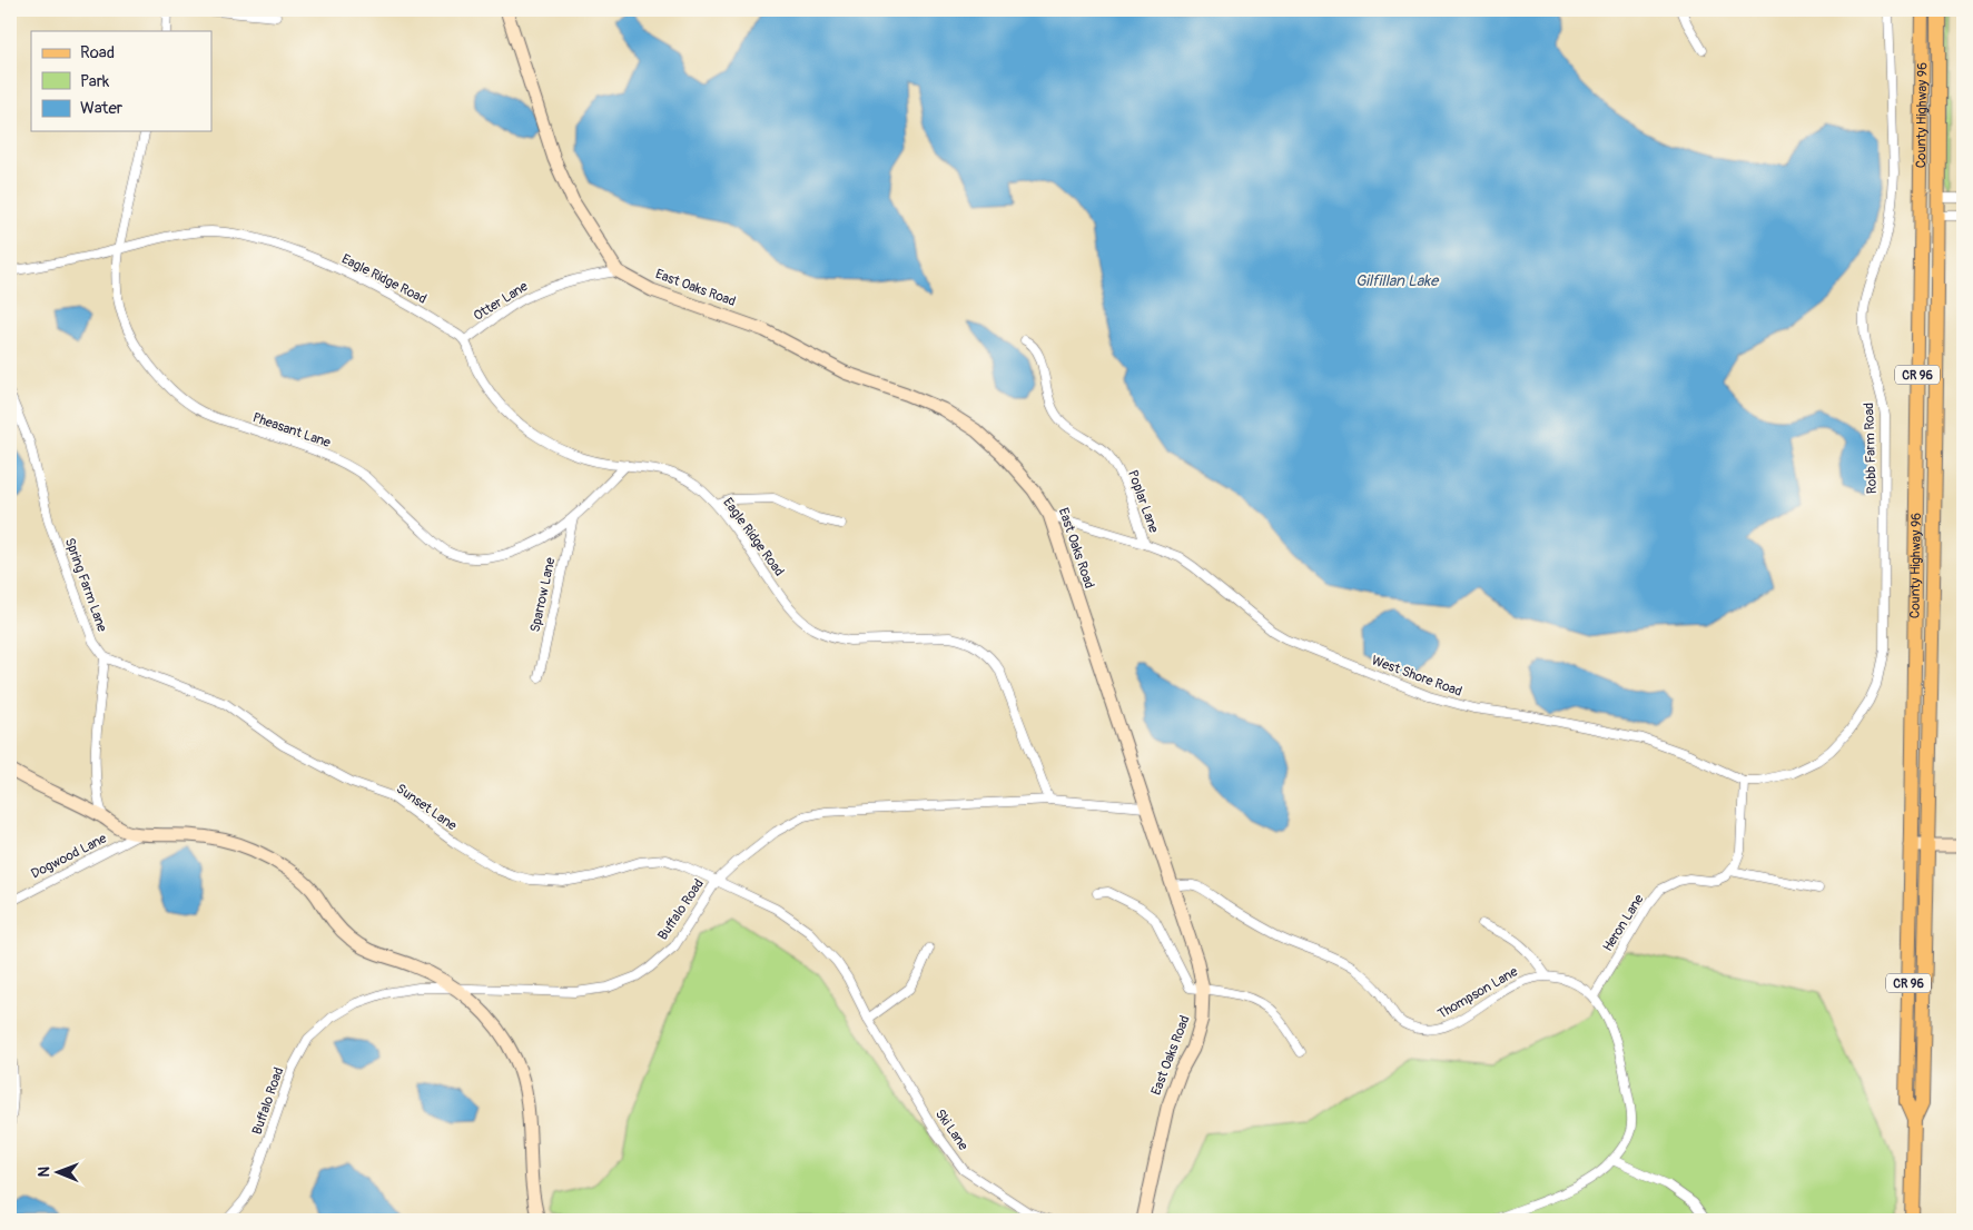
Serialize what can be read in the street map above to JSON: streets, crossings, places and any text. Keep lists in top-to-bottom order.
{
  "streets": {
    "main road": ["County Highway 96", "CR 96"],
    "street": [
      "Eagle Ridge Road",
      "East Oaks Road",
      "Otter Lane",
      "Pheasant Lane",
      "Robb Farm Road",
      "Poplar Lane",
      "Spring Farm Lane",
      "Sparrow Lane",
      "West Shore Road",
      "Sunset Lane",
      "Dogwood Lane",
      "Buffalo Road",
      "Heron Lane",
      "Thompson Lane",
      "Ski Lane"
    ]
  },
  "crossings": [
    ["Eagle Ridge Road", "Otter Lane"],
    ["Eagle Ridge Road", "Pheasant Lane"],
    ["Eagle Ridge Road", "Buffalo Road"],
    ["East Oaks Road", "Otter Lane"],
    ["East Oaks Road", "West Shore Road"],
    ["East Oaks Road", "Buffalo Road"],
    ["East Oaks Road", "Thompson Lane"],
    ["Pheasant Lane", "Sparrow Lane"],
    ["Robb Farm Road", "West Shore Road"],
    ["Poplar Lane", "West Shore Road"],
    ["Spring Farm Lane", "Sunset Lane"],
    ["Sunset Lane", "Buffalo Road"],
    ["Sunset Lane", "Ski Lane"],
    ["Buffalo Road", "Ski Lane"],
    ["Heron Lane", "Thompson Lane"]
  ],
  "water": ["Gilfillan Lake"],
  "legend": ["Road", "Park", "Water"],
  "north": "left"
}
